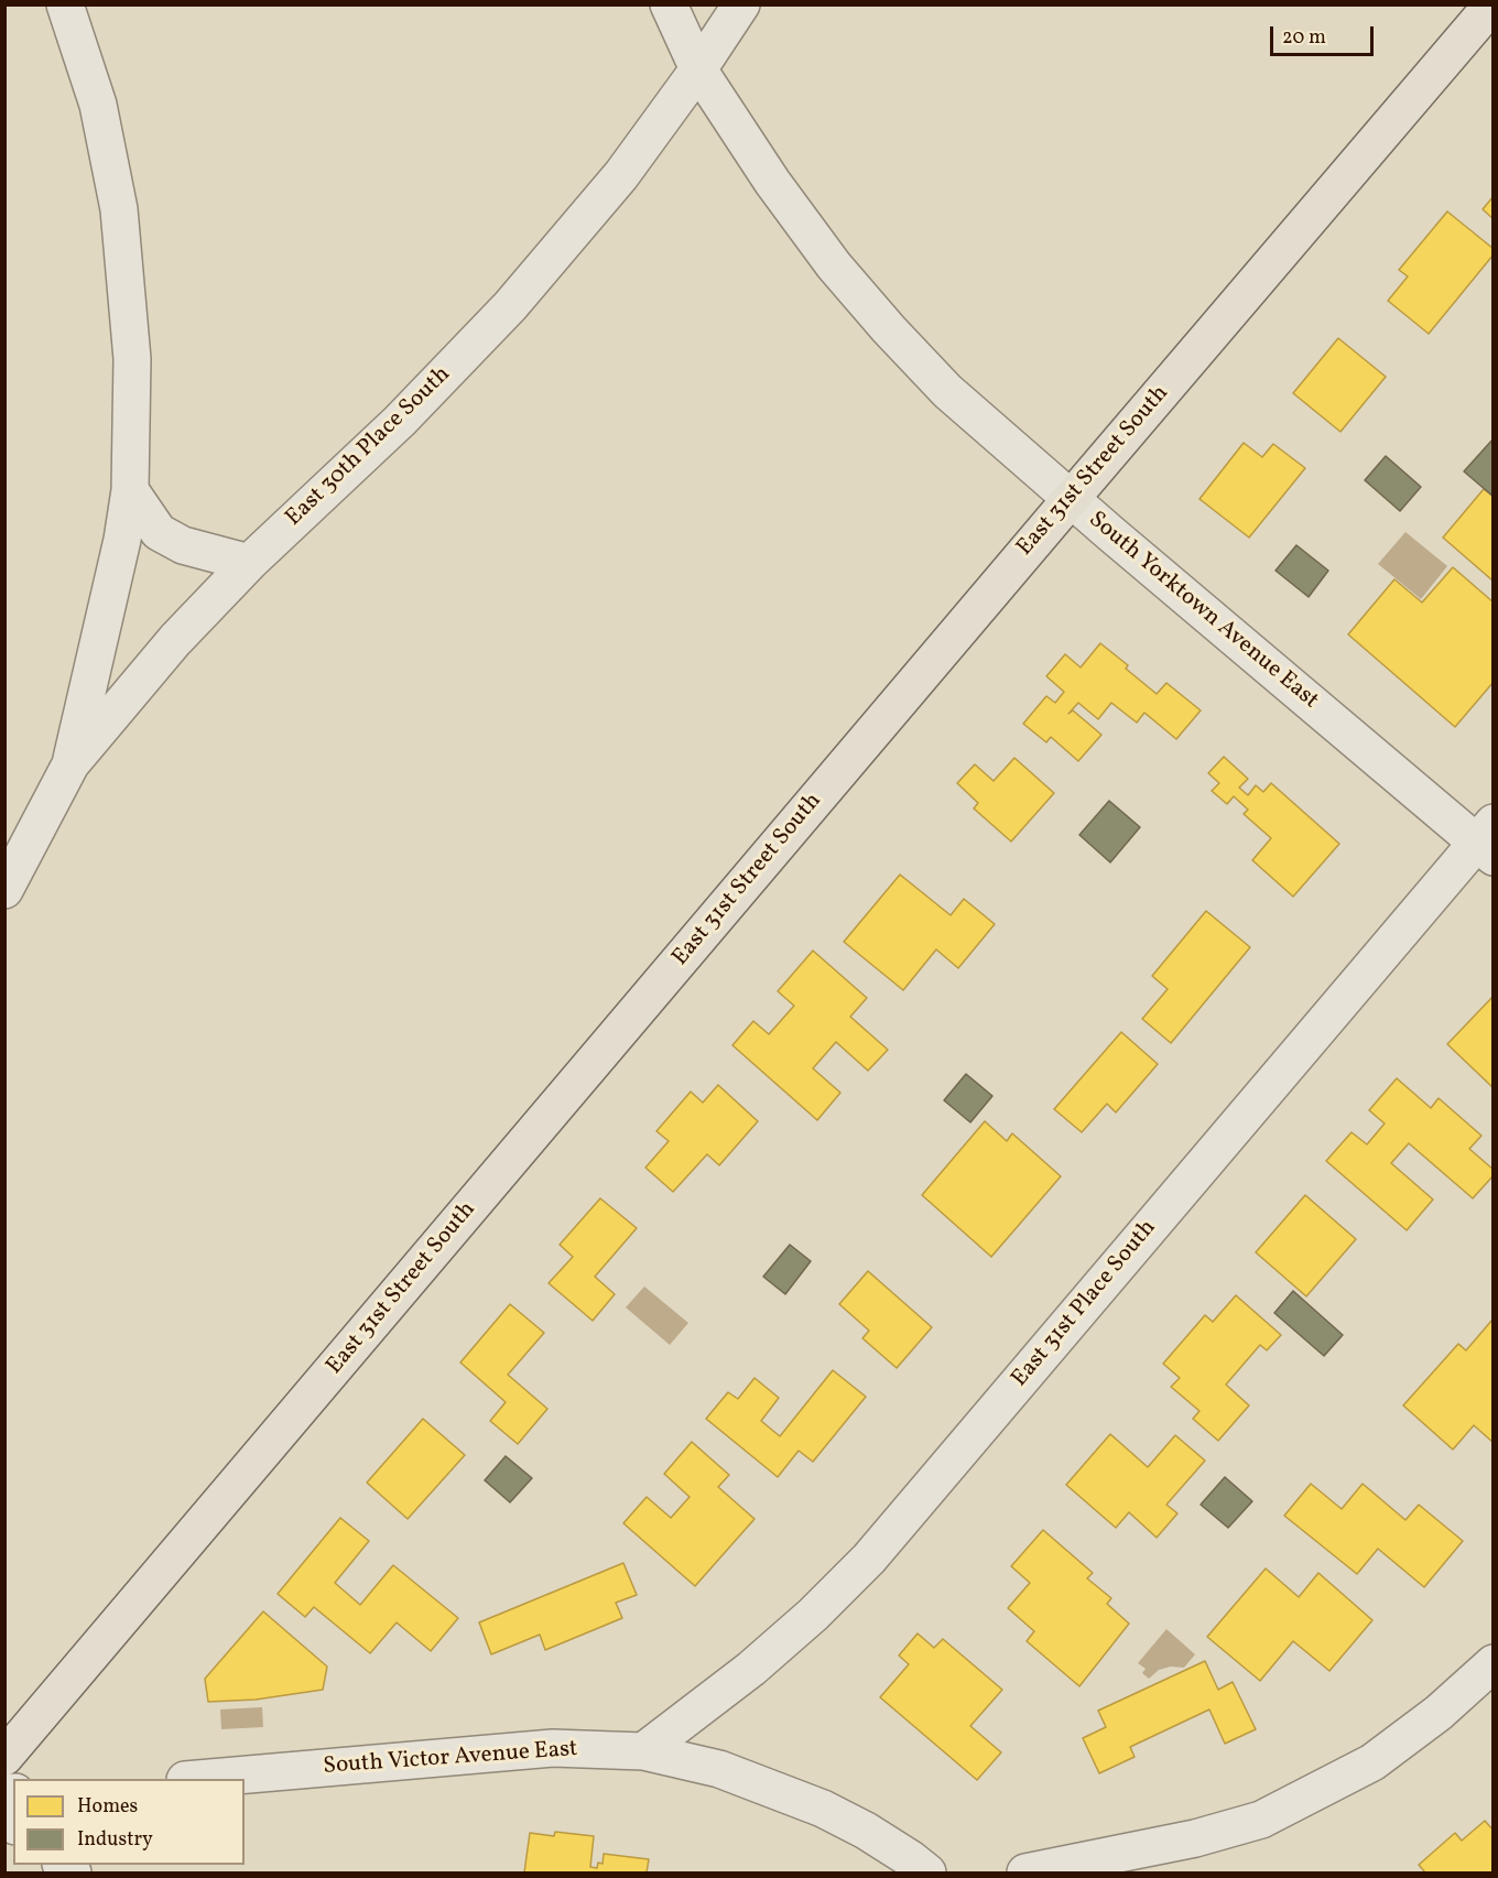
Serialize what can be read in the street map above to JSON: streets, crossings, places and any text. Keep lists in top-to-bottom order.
{
  "streets": {
    "main road": ["East 31st Street South"],
    "street": [
      "East 30th Place South",
      "South Yorktown Avenue East",
      "East 31st Place South",
      "South Victor Avenue East"
    ]
  },
  "crossings": [
    ["East 30th Place South", "South Yorktown Avenue East"],
    ["East 31st Street South", "South Yorktown Avenue East"],
    ["South Yorktown Avenue East", "East 31st Place South"],
    ["East 31st Place South", "South Victor Avenue East"]
  ],
  "legend": ["Homes", "Industry"],
  "scale_bar": "20 m"
}
